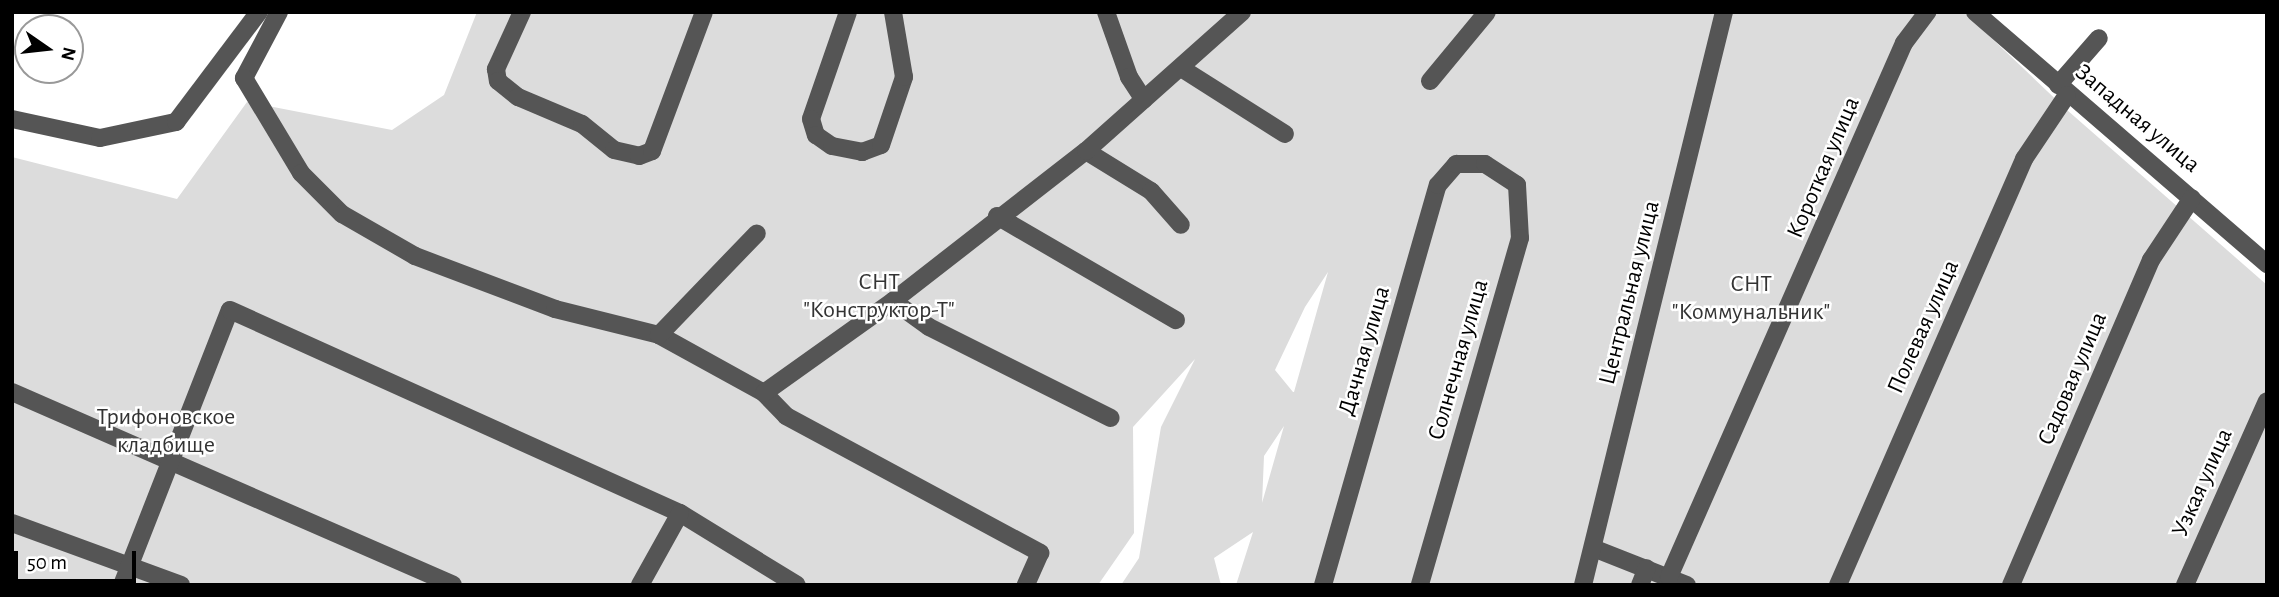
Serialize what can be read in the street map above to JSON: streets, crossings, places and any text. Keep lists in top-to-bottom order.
{
  "streets": {
    "street": [
      "Западная улица",
      "Короткая улица",
      "Центральная улица",
      "Полевая улица",
      "Дачная улица",
      "Солнечная улица",
      "Садовая улица",
      "Узкая улица"
    ]
  },
  "crossings": [
    ["Западная улица", "Полевая улица"],
    ["Западная улица", "Садовая улица"],
    ["Дачная улица", "Солнечная улица"]
  ],
  "parks": ["СНТ \"Конструктор-Т\"", "СНТ \"Коммунальник\"", "Трифоновское кладбище"],
  "scale_bar": "50 m",
  "north": "right"
}
